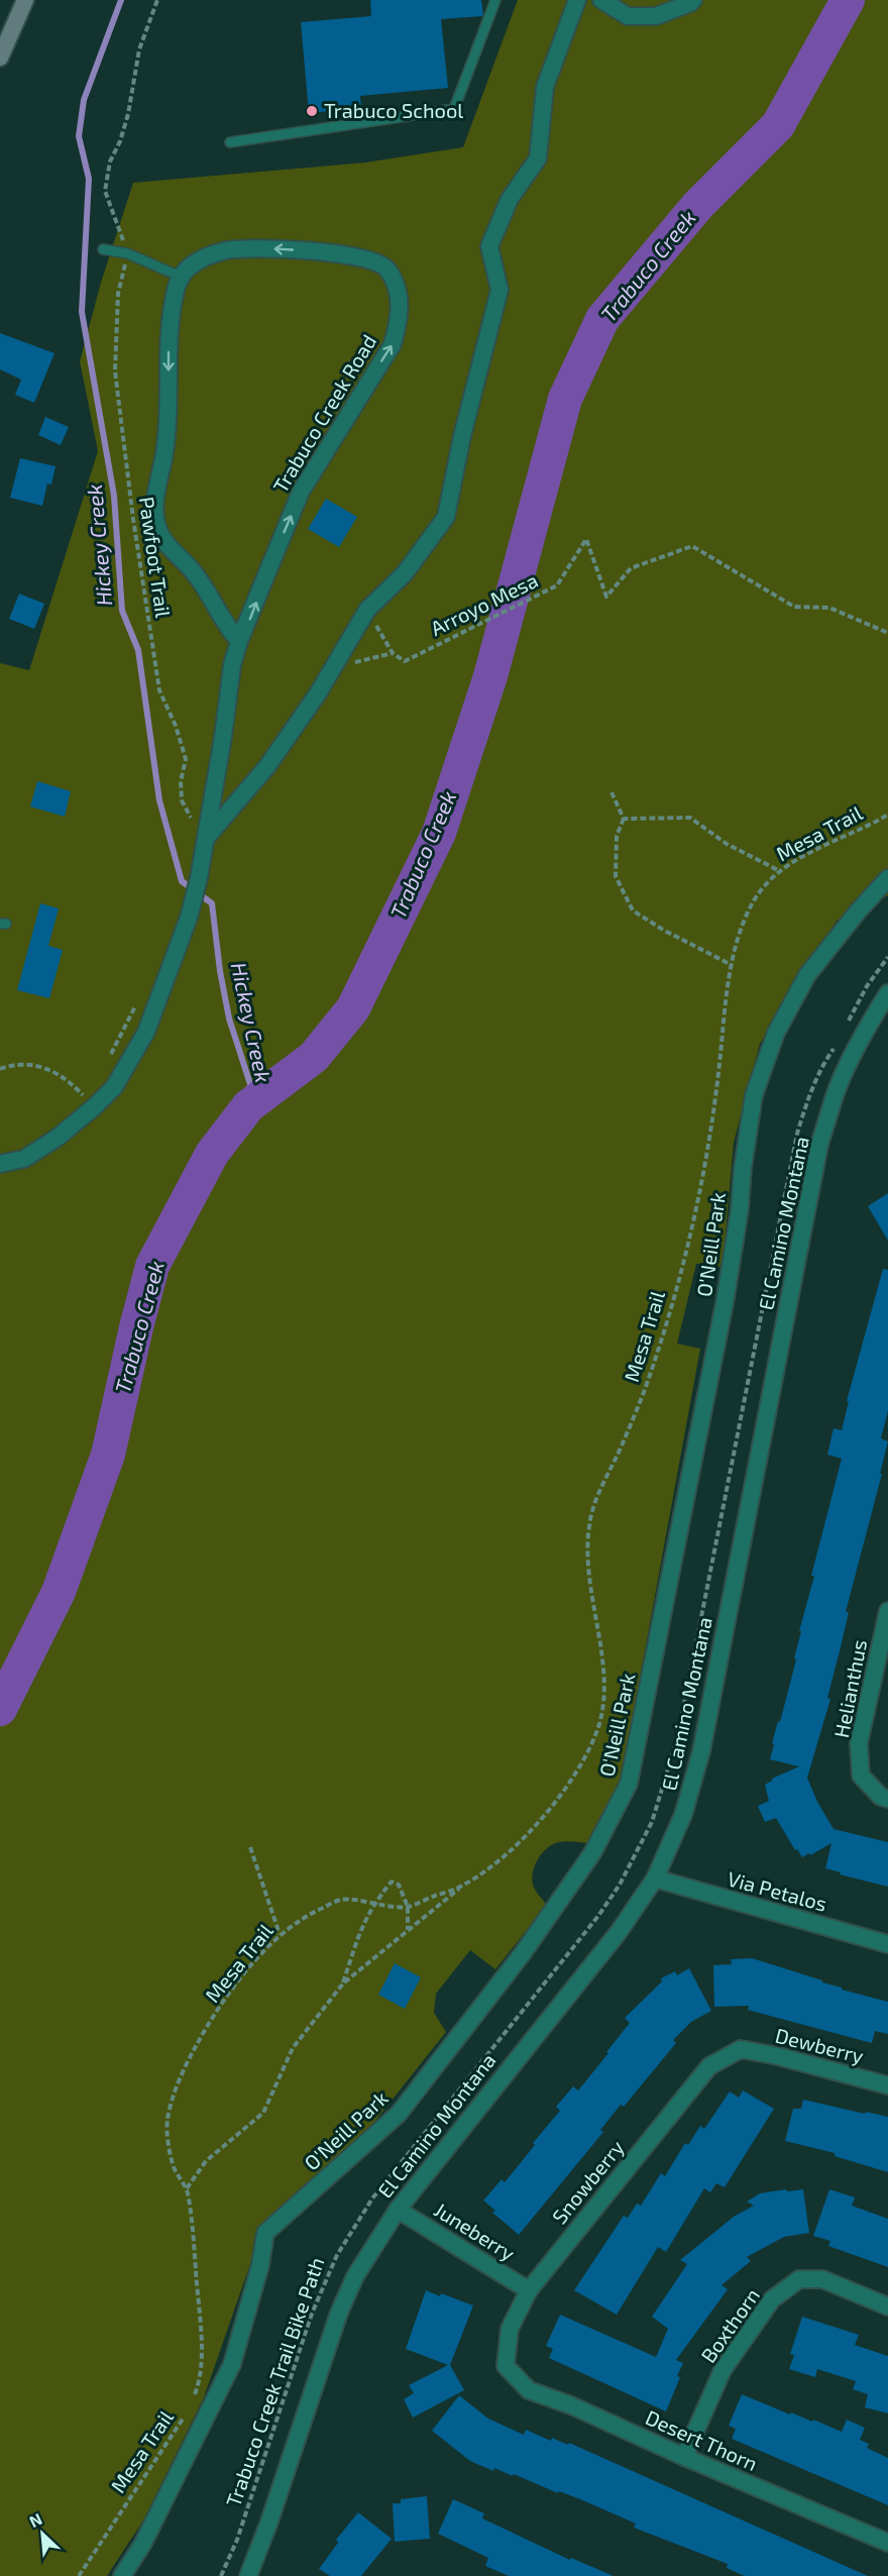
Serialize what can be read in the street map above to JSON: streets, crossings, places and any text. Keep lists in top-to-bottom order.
{
  "streets": {
    "street": [
      "Trabuco Creek Road",
      "El Camino Montana",
      "O'Neill Park",
      "Helianthus",
      "Via Petalos",
      "Dewberry",
      "Snowberry",
      "Juneberry",
      "Boxthorn",
      "Desert Thorn"
    ],
    "path": [
      "Pawfoot Trail",
      "Arroyo Mesa",
      "Mesa Trail",
      "Trabuco Creek Trail Bike Path"
    ]
  },
  "crossings": [
    ["El Camino Montana", "Via Petalos"],
    ["El Camino Montana", "Juneberry"],
    ["Dewberry", "Snowberry"],
    ["Snowberry", "Juneberry"],
    ["Snowberry", "Desert Thorn"],
    ["Boxthorn", "Desert Thorn"]
  ],
  "water": ["Trabuco Creek", "Hickey Creek"],
  "places": ["Trabuco School"],
  "north": "top left"
}
